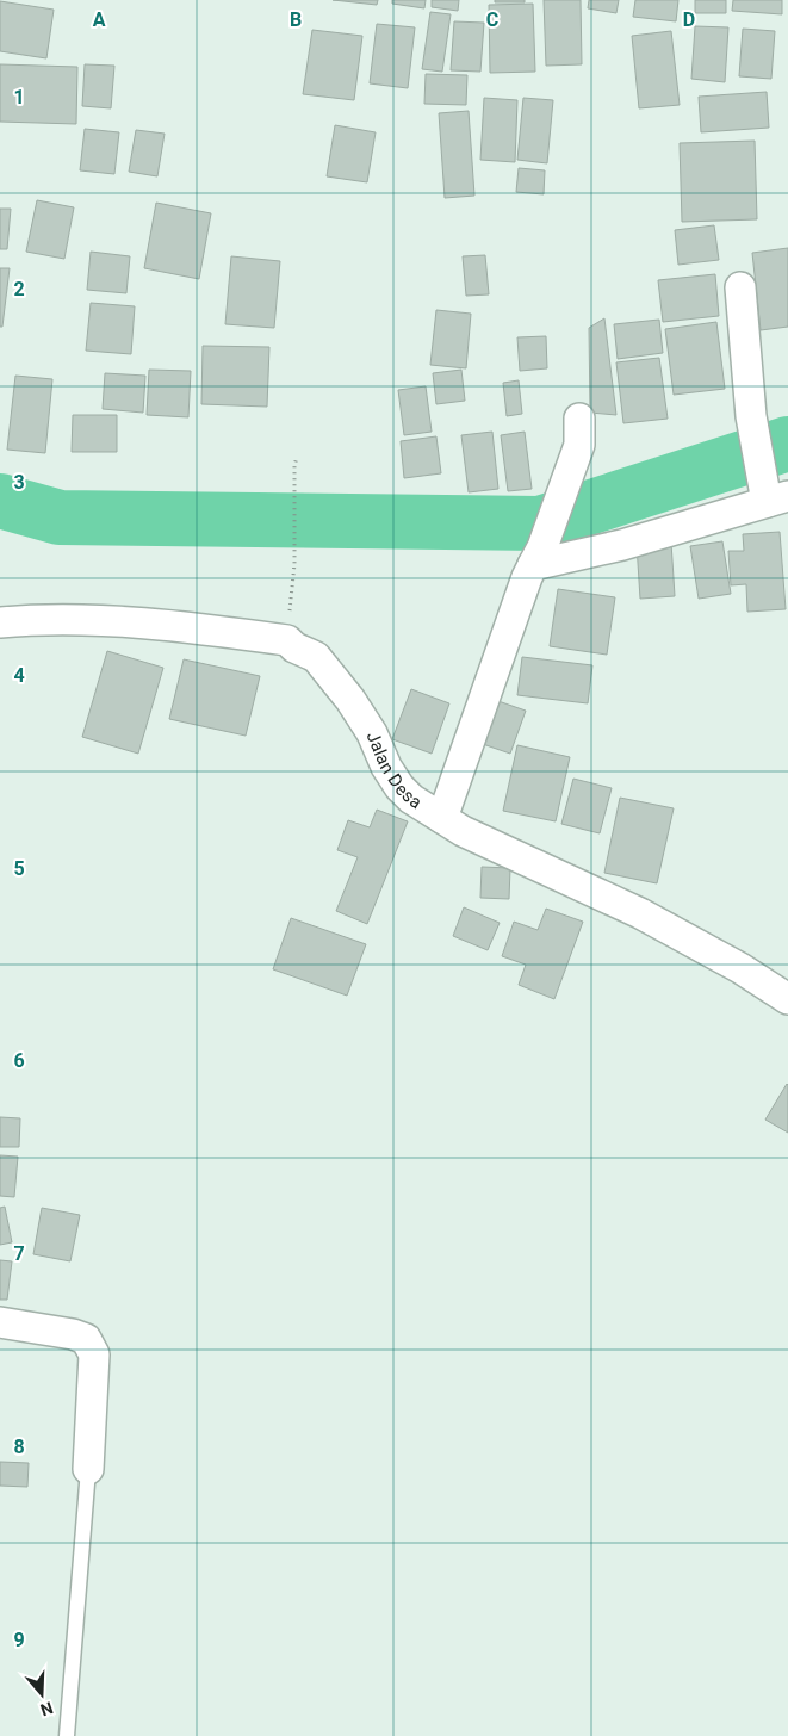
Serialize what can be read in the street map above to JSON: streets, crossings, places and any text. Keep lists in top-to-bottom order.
{
  "streets": {
    "street": ["Jalan Desa"]
  },
  "north": "bottom",
  "grid": {
    "columns": [
      "A",
      "B",
      "C",
      "D"
    ],
    "rows": [
      "1",
      "2",
      "3",
      "4",
      "5",
      "6",
      "7",
      "8",
      "9"
    ]
  }
}
